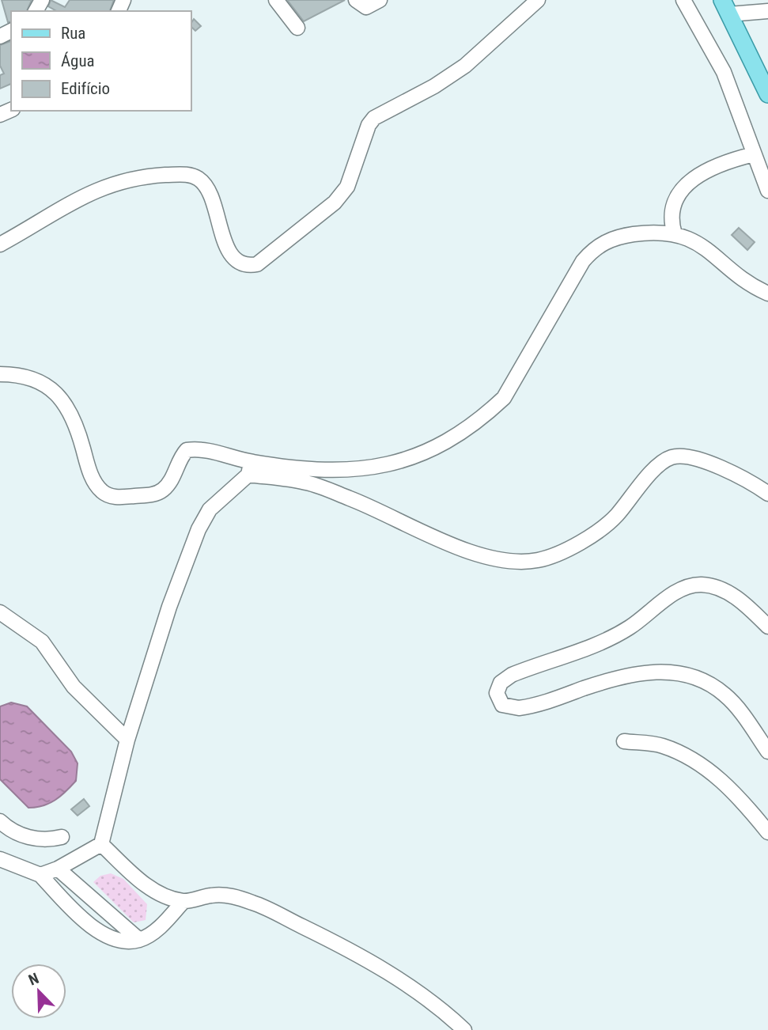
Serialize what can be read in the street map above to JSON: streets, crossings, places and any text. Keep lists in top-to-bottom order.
{
  "legend": ["Rua", "Água", "Edifício"],
  "north": "top left"
}
